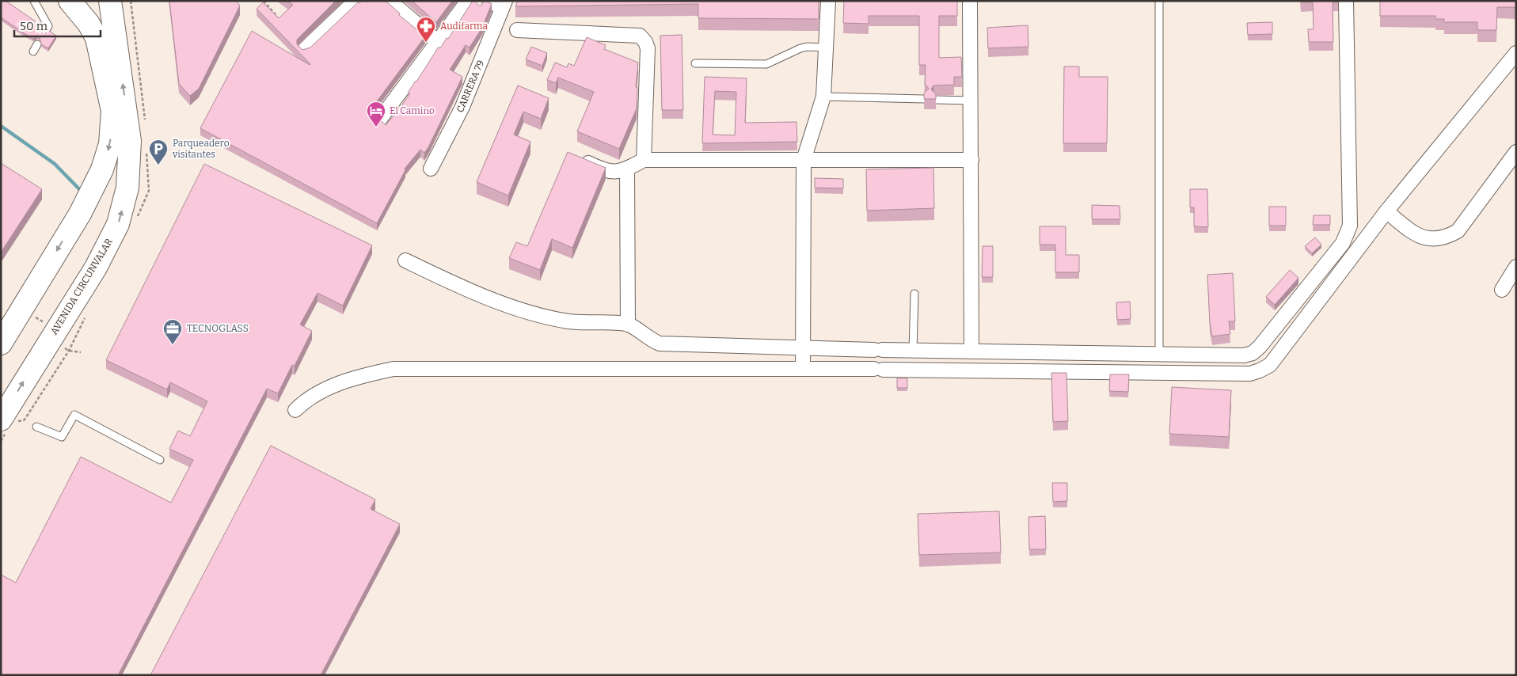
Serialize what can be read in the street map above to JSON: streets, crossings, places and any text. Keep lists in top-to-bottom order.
{
  "streets": {
    "highway": ["AVENIDA CIRCUNVALAR"],
    "street": ["CARRERA 79"]
  },
  "places": {
    "pharmacy": ["Audifarma"],
    "hotel": ["El Camino"],
    "parking": ["Parqueadero visitantes"],
    "office": ["TECNOGLASS"]
  },
  "scale_bar": "50 m"
}
